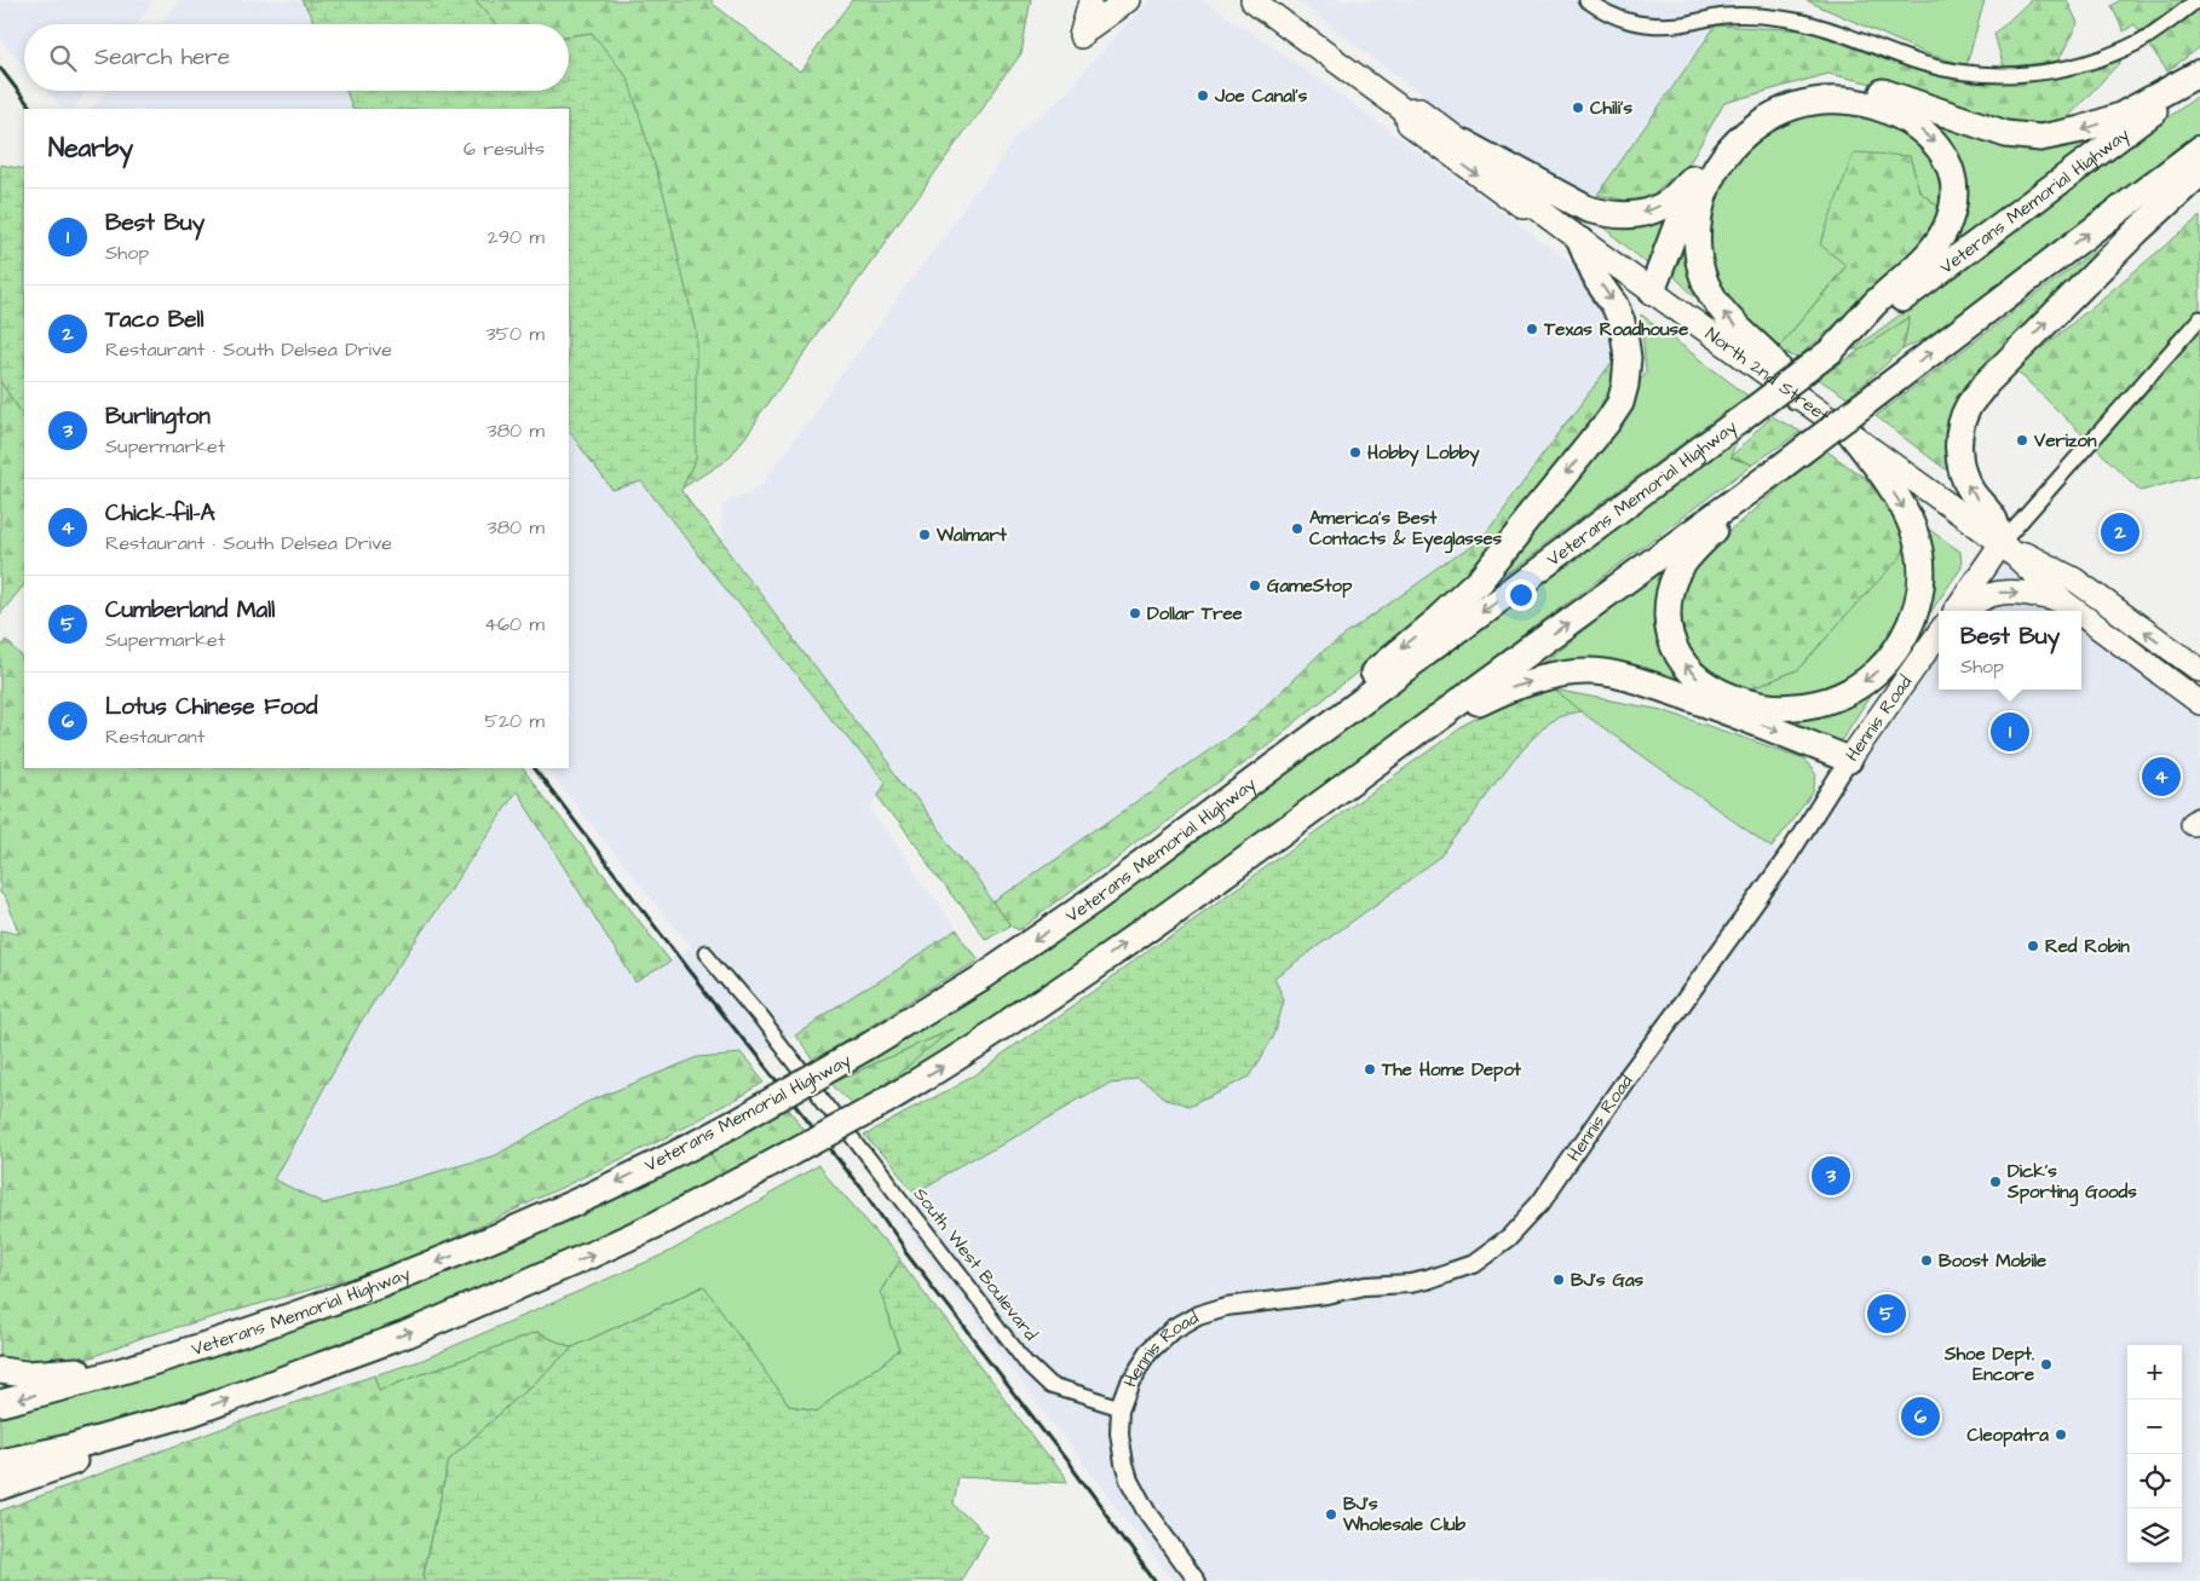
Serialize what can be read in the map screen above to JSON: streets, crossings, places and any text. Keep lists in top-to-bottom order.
{
  "streets": {
    "highway": ["Veterans Memorial Highway"],
    "main road": ["North 2nd Street", "Hennis Road"],
    "street": ["South West Boulevard"]
  },
  "crossings": [
    ["Hennis Road", "South West Boulevard"]
  ],
  "places": [
    "Joe Canal's",
    "Chili's",
    "Texas Roadhouse",
    "Verizon",
    "Hobby Lobby",
    "America's Best Contacts & Eyeglasses",
    "Walmart",
    "GameStop",
    "Dollar Tree",
    "Red Robin",
    "The Home Depot",
    "Dick's Sporting Goods",
    "Boost Mobile",
    "BJ's Gas",
    "Shoe Dept. Encore",
    "Cleopatra",
    "BJ's Wholesale Club"
  ],
  "page": {
    "search": "Search here",
    "heading": ["Nearby", "6 results"],
    "list": [
      {
        "mark": "1",
        "name": "Best Buy",
        "note": "Shop",
        "value": "290 m"
      },
      {
        "mark": "2",
        "name": "Taco Bell",
        "note": "Restaurant · South Delsea Drive",
        "value": "350 m"
      },
      {
        "mark": "3",
        "name": "Burlington",
        "note": "Supermarket",
        "value": "380 m"
      },
      {
        "mark": "4",
        "name": "Chick-fil-A",
        "note": "Restaurant · South Delsea Drive",
        "value": "380 m"
      },
      {
        "mark": "5",
        "name": "Cumberland Mall",
        "note": "Supermarket",
        "value": "460 m"
      },
      {
        "mark": "6",
        "name": "Lotus Chinese Food",
        "note": "Restaurant",
        "value": "520 m"
      }
    ],
    "pins": [
      "2",
      "1",
      "4",
      "3",
      "5",
      "6"
    ],
    "popup": ["Best Buy", "Shop"],
    "map_buttons": ["+", "−"]
  }
}
